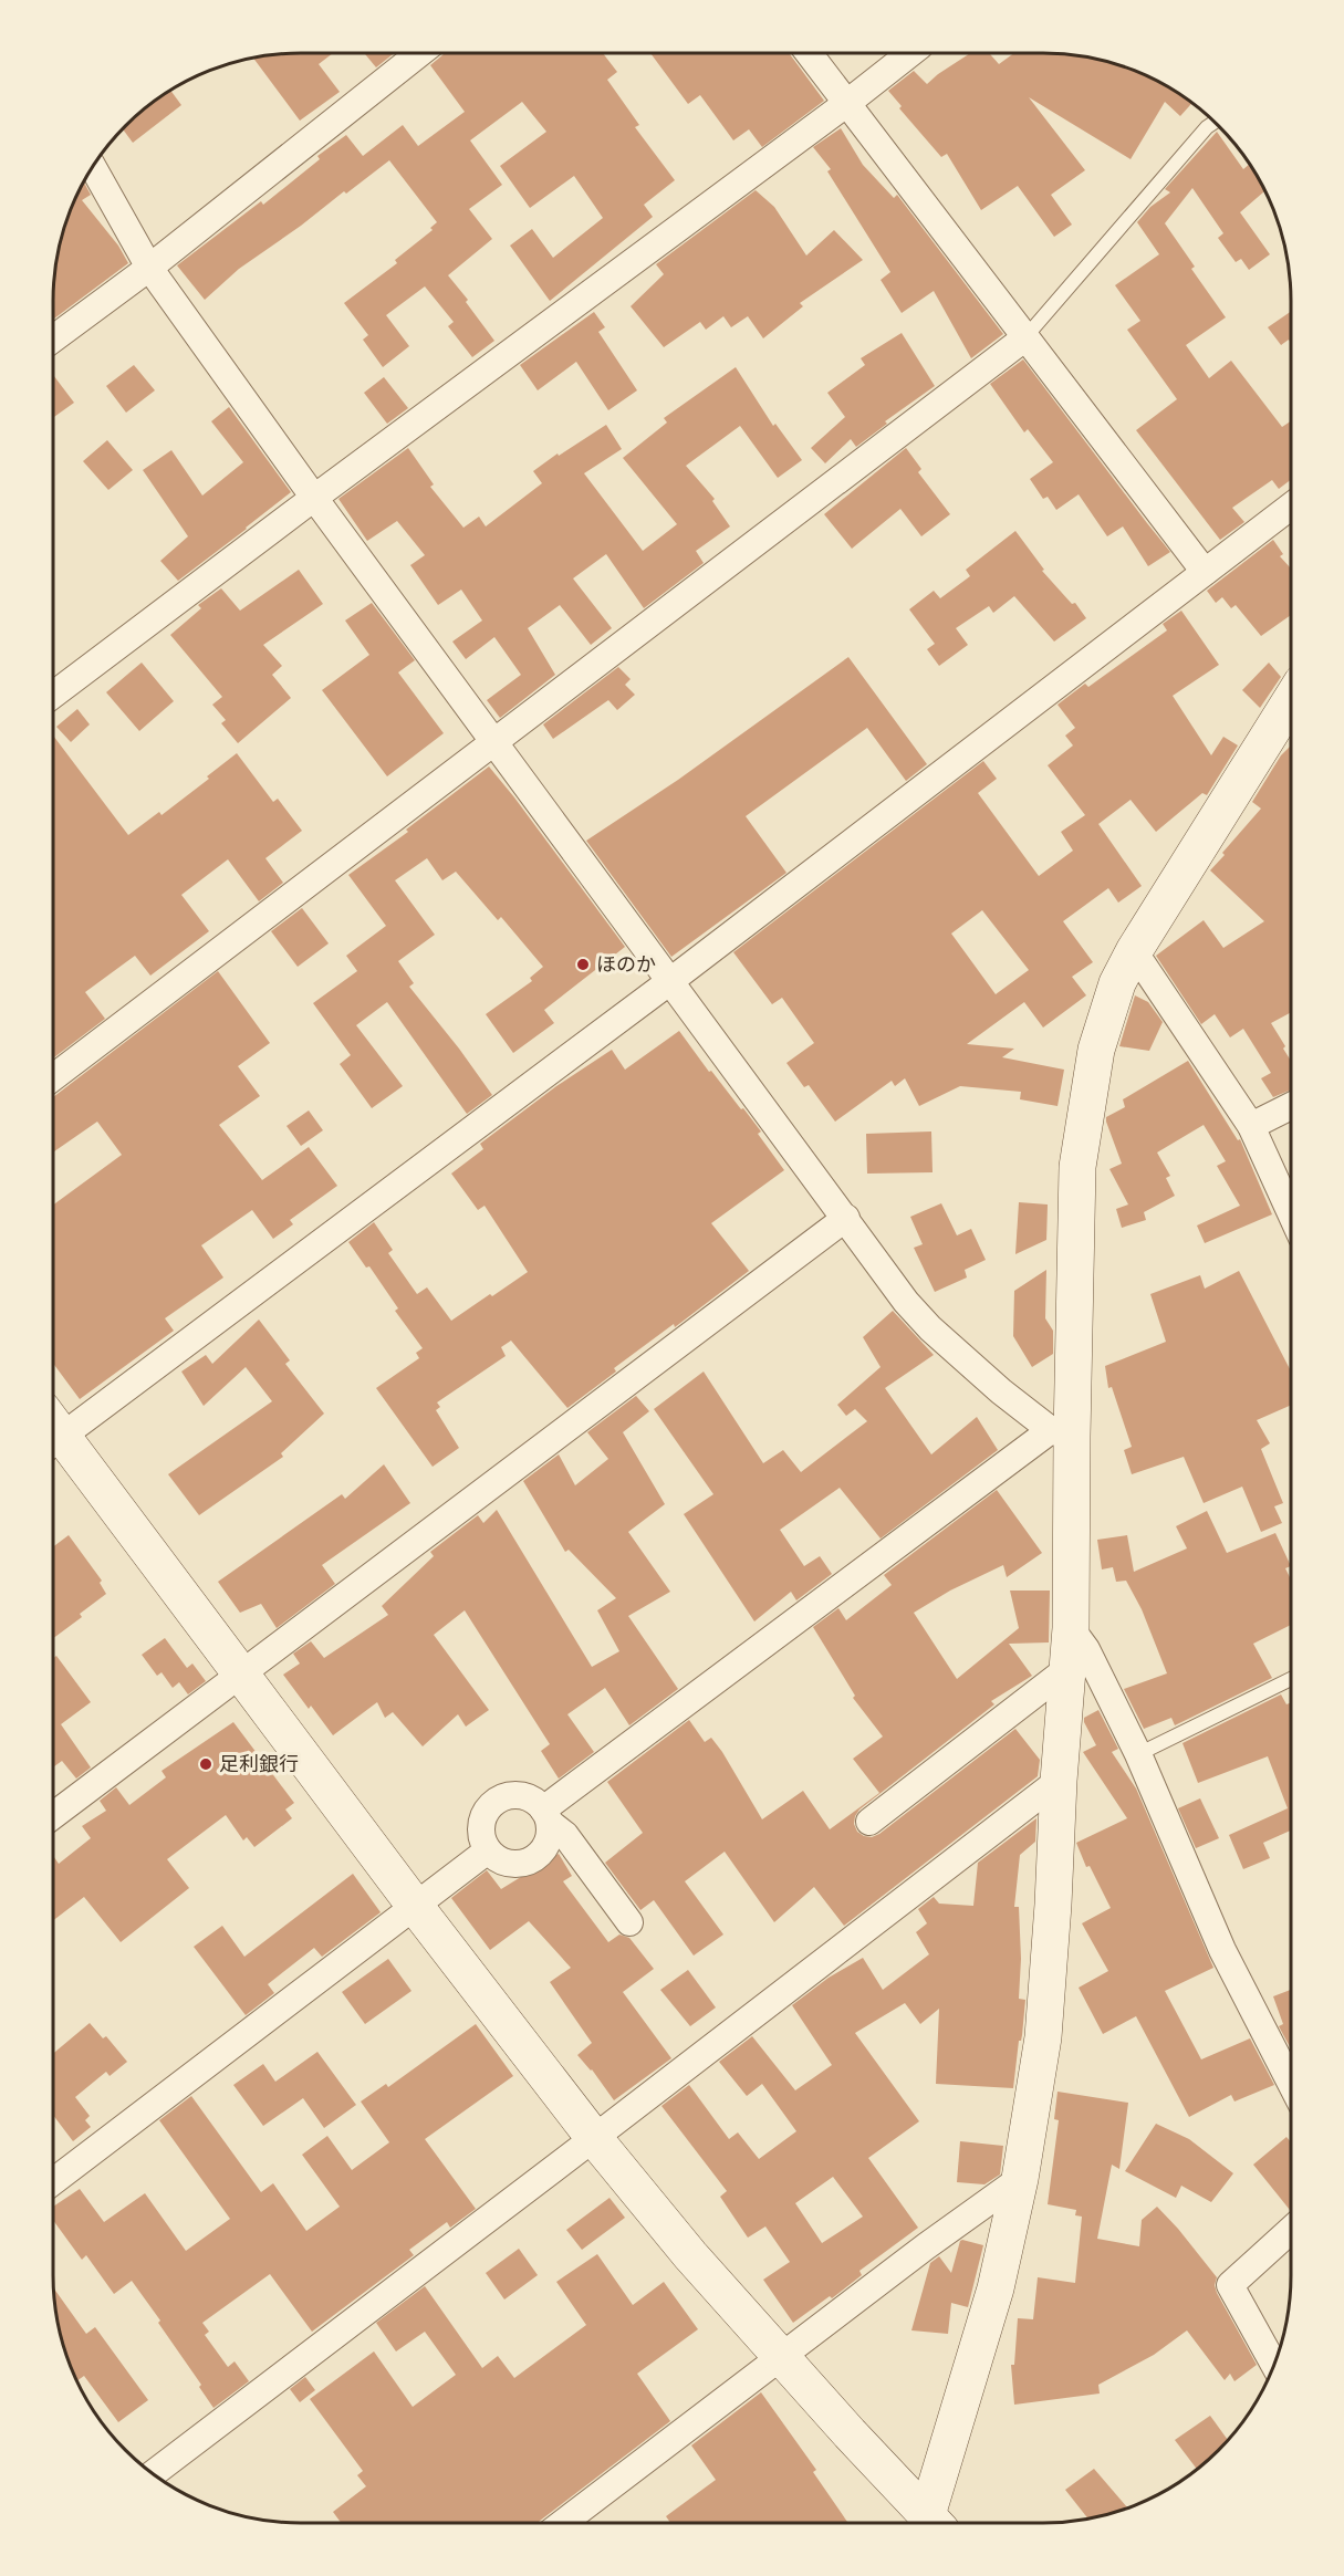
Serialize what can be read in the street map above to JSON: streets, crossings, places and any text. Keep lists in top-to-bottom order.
{
  "places": ["ほのか", "足利銀行"]
}
